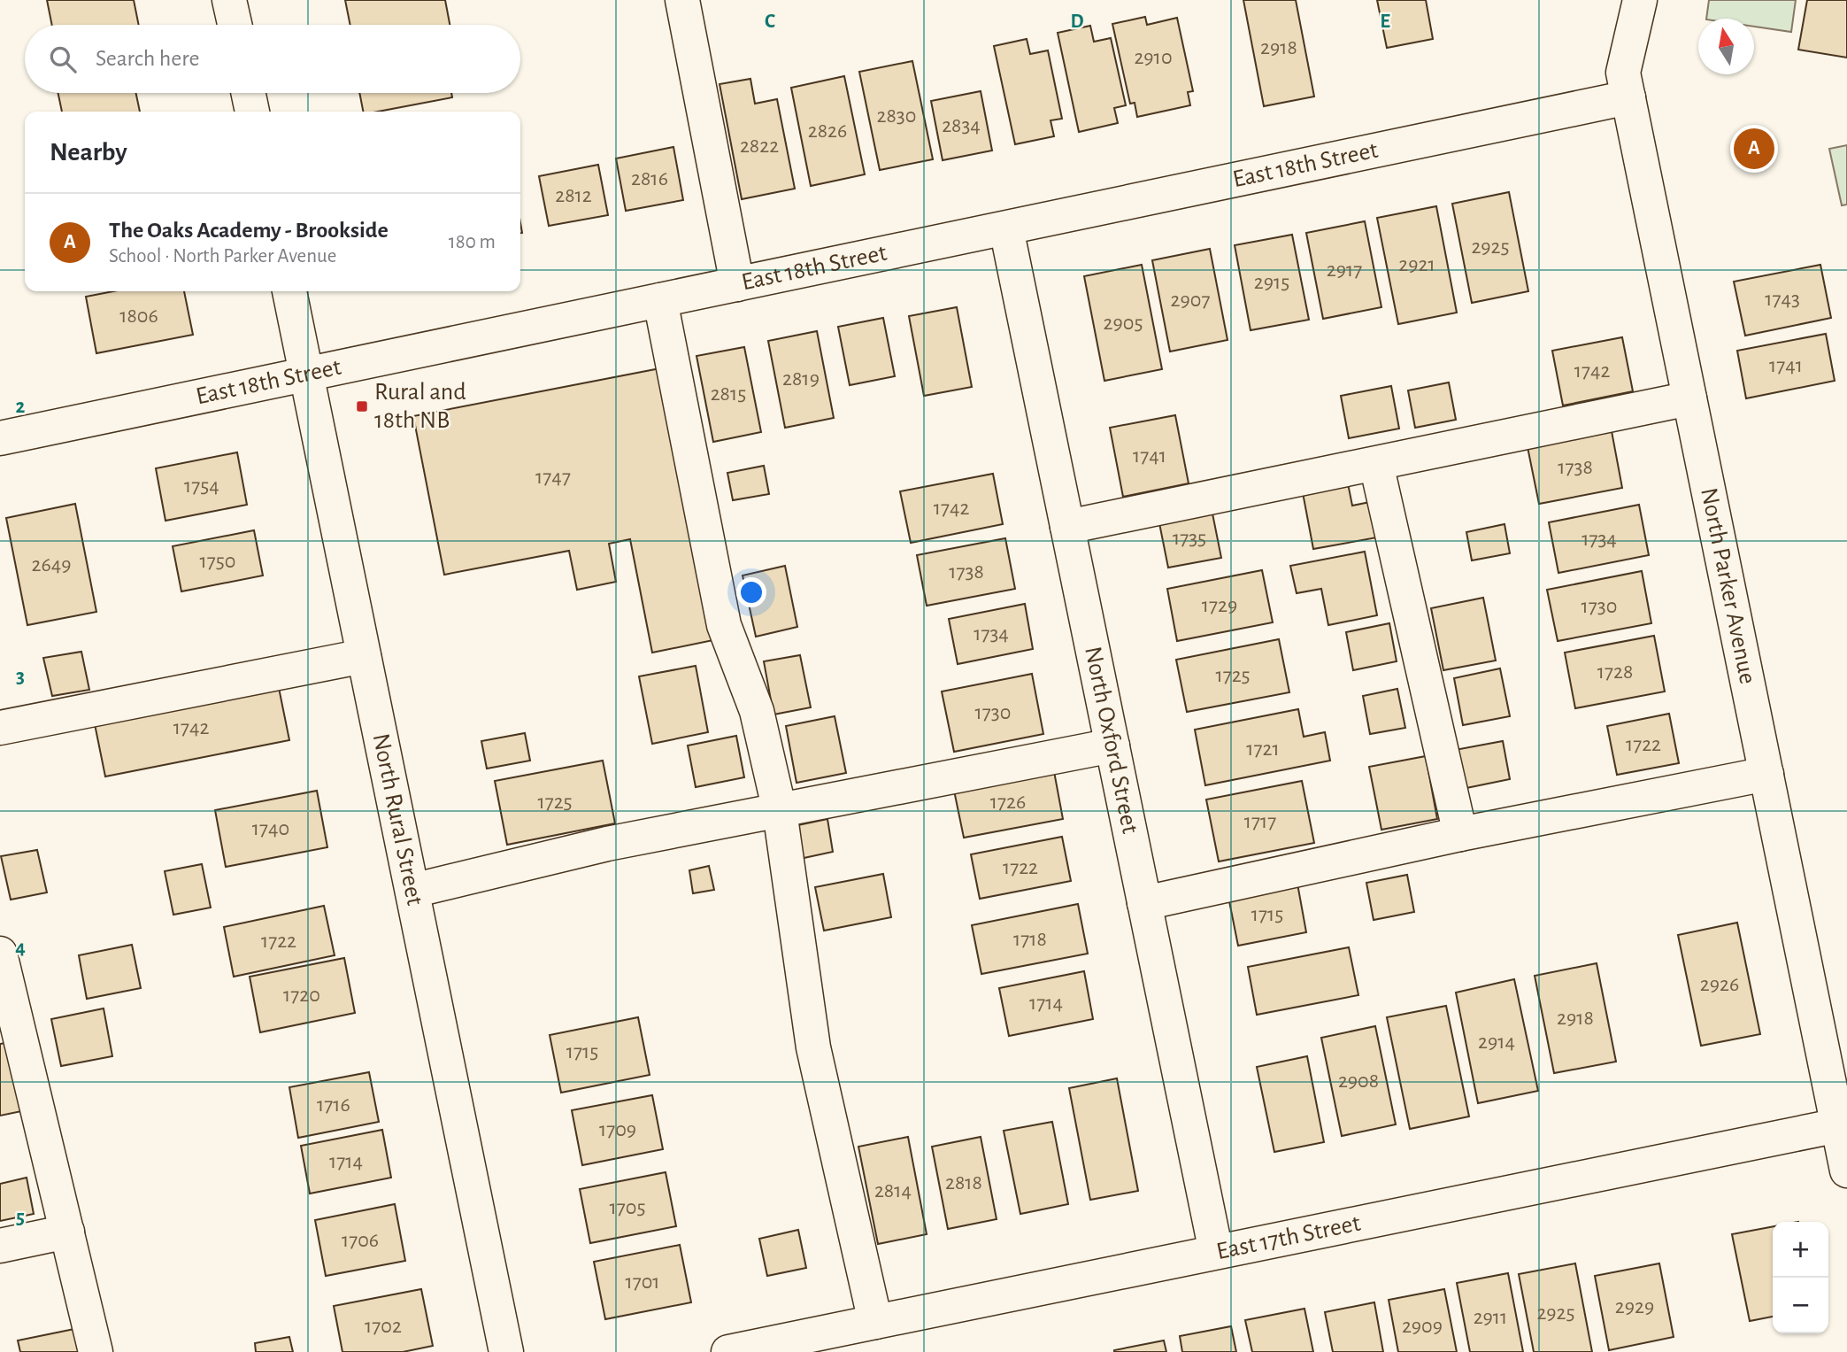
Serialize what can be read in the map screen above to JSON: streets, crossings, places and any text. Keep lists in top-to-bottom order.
{
  "streets": {
    "street": [
      "East 18th Street",
      "North Parker Avenue",
      "North Oxford Street",
      "North Rural Street",
      "East 17th Street"
    ]
  },
  "crossings": [
    ["East 18th Street", "North Parker Avenue"],
    ["East 18th Street", "North Oxford Street"],
    ["East 18th Street", "North Rural Street"],
    ["North Parker Avenue", "East 17th Street"],
    ["North Oxford Street", "East 17th Street"]
  ],
  "places": {
    "transit": ["Rural and 18th NB"]
  },
  "house_numbers": [
    "2918",
    "2910",
    "2830",
    "2834",
    "2826",
    "2822",
    "2816",
    "2812",
    "2925",
    "2921",
    "2917",
    "2915",
    "1743",
    "2907",
    "1806",
    "2905",
    "1741",
    "1742",
    "2819",
    "2815",
    "1741",
    "1738",
    "1747",
    "1754",
    "1742",
    "1735",
    "1734",
    "1750",
    "2649",
    "1738",
    "1729",
    "1730",
    "1734",
    "1728",
    "1725",
    "1730",
    "1742",
    "1722",
    "1721",
    "1725",
    "1726",
    "1717",
    "1740",
    "1722",
    "1715",
    "1718",
    "1722",
    "2926",
    "1720",
    "1714",
    "2918",
    "2914",
    "1715",
    "2908",
    "1716",
    "1709",
    "1714",
    "2818",
    "2814",
    "1705",
    "1706",
    "1701",
    "2929",
    "2925",
    "2911",
    "1702",
    "2909"
  ],
  "north": "top",
  "page": {
    "search": "Search here",
    "heading": "Nearby",
    "pins": "A",
    "list": [
      {
        "mark": "A",
        "name": "The Oaks Academy - Brookside",
        "note": "School · North Parker Avenue",
        "value": "180 m"
      }
    ],
    "map_buttons": ["+", "−"]
  },
  "grid": {
    "columns": ["C", "D", "E"],
    "rows": [
      "2",
      "3",
      "4",
      "5"
    ]
  }
}
